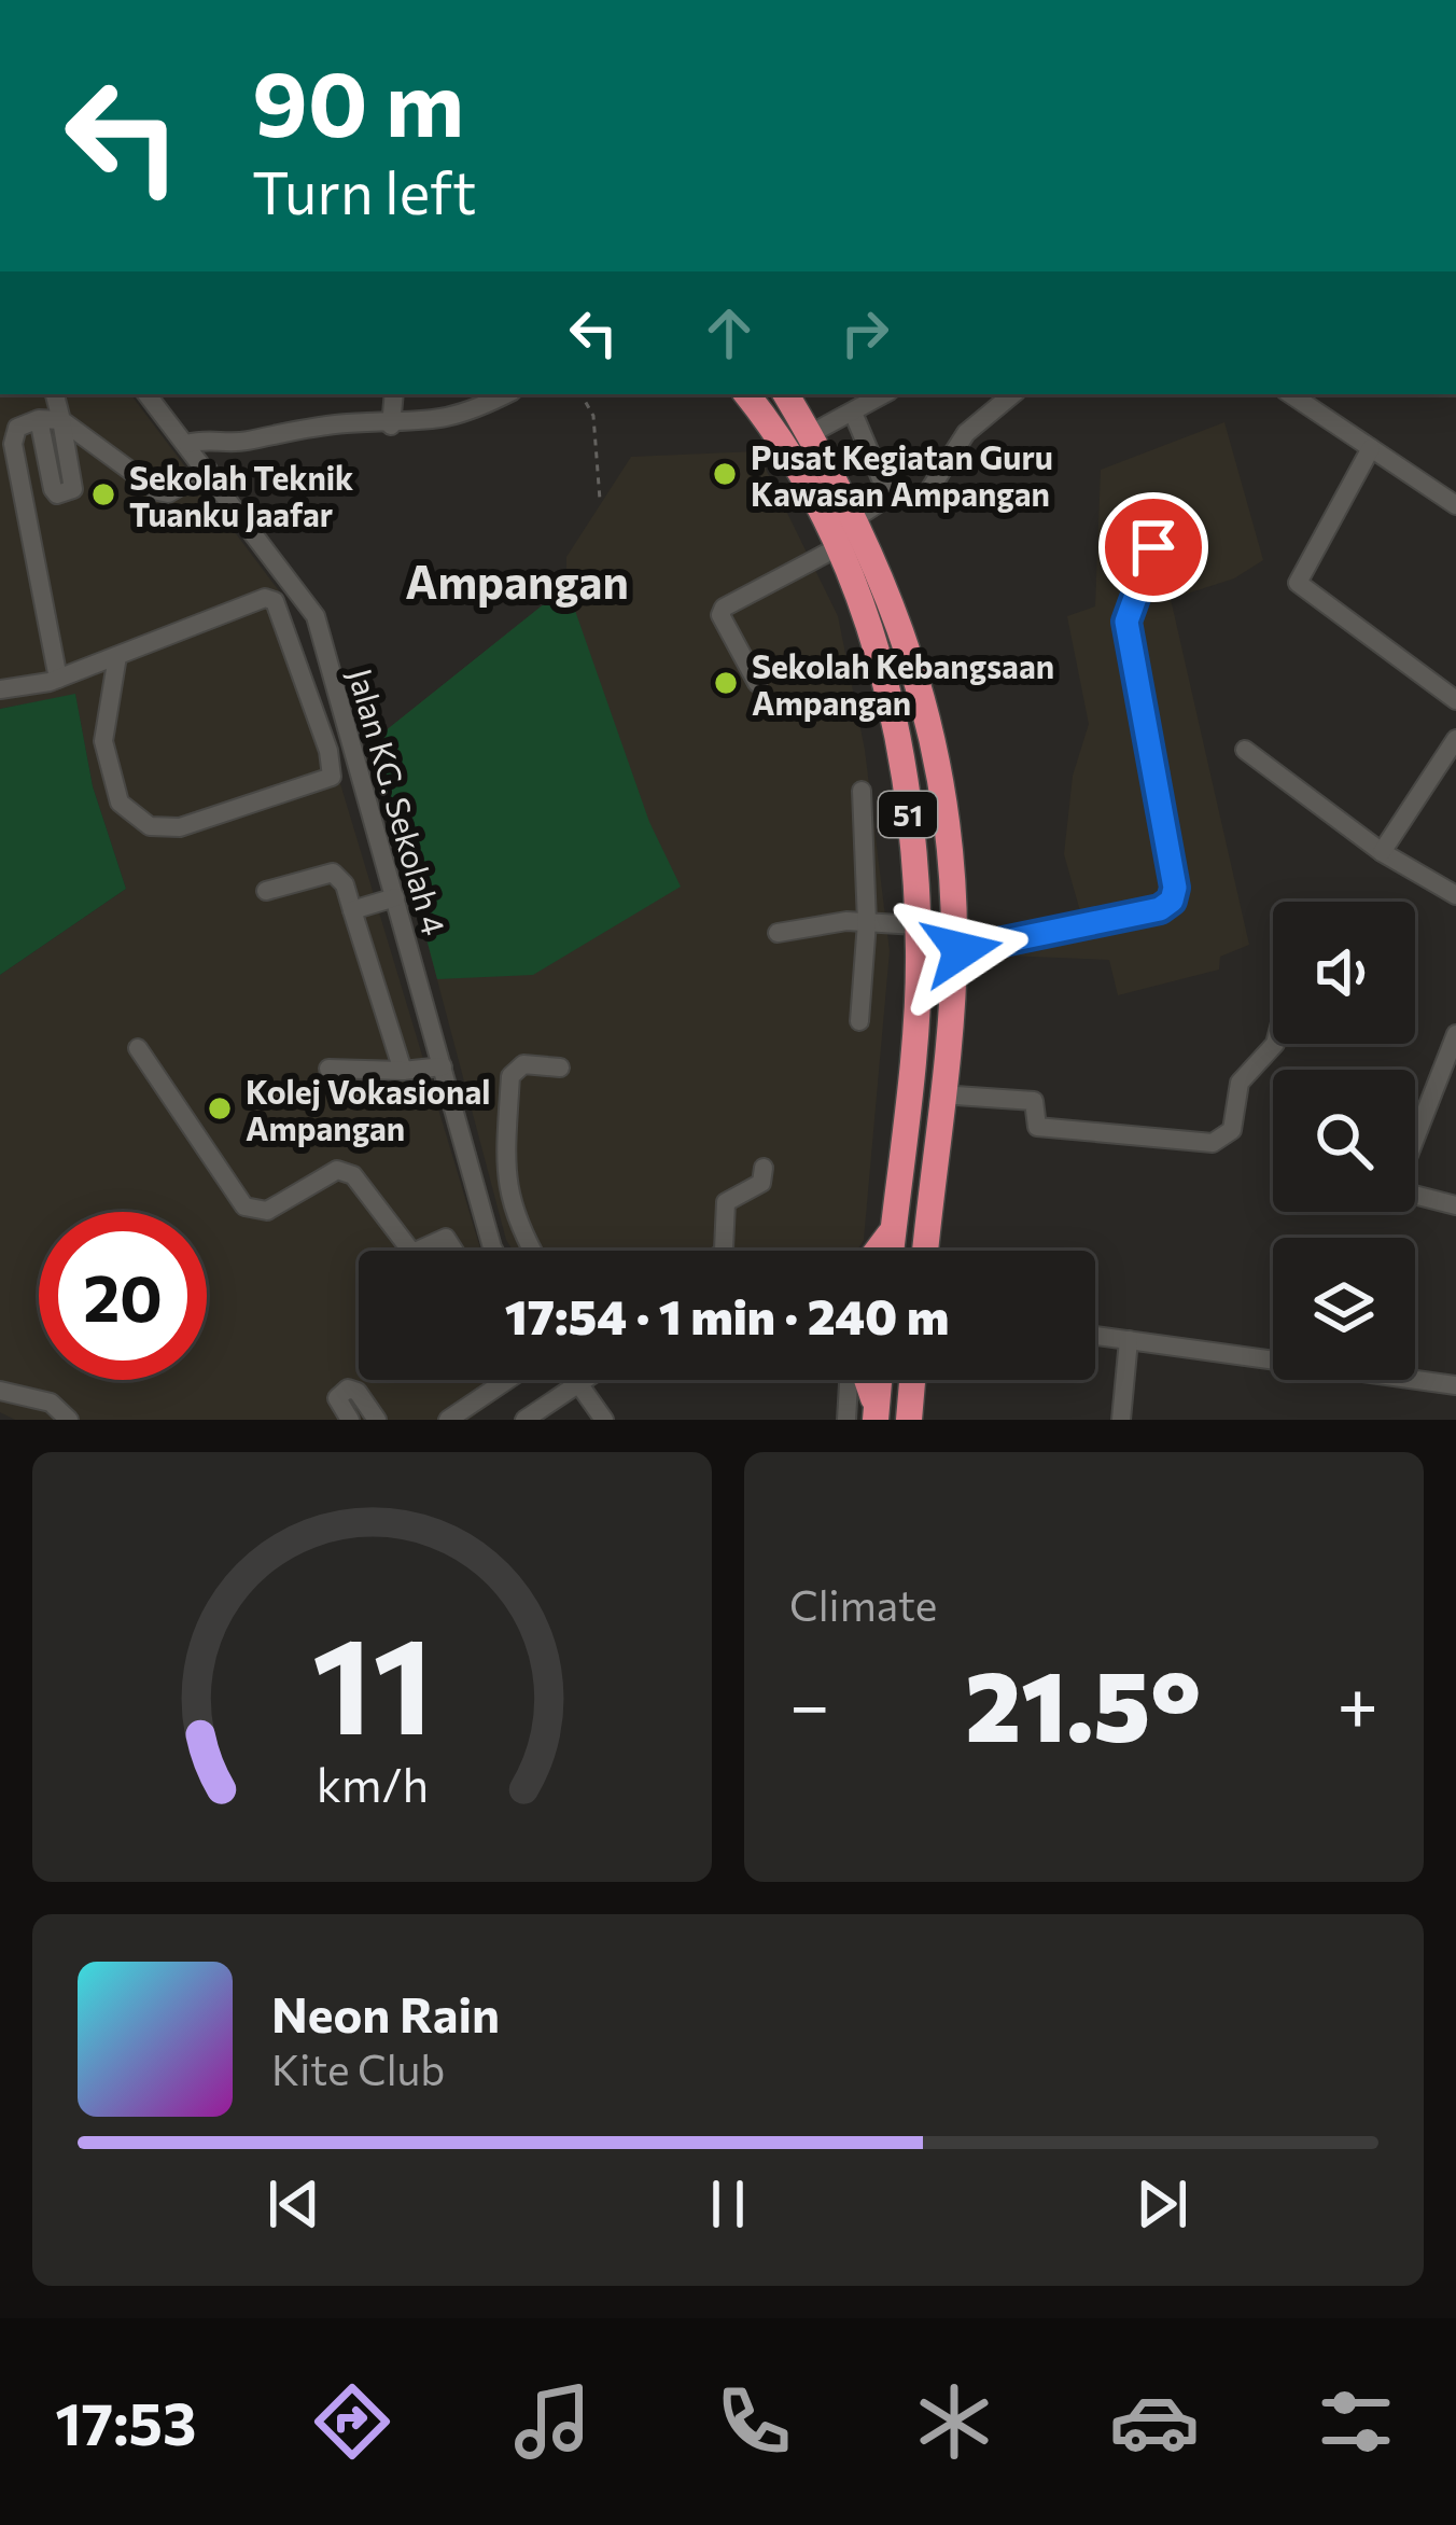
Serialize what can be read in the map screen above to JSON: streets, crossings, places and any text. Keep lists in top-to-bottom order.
{
  "streets": {
    "highway": ["51"],
    "street": ["Jalan KG. Sekolah 4"]
  },
  "districts": ["Ampangan"],
  "places": [
    "Pusat Kegiatan Guru Kawasan Ampangan",
    "Sekolah Teknik Tuanku Jaafar",
    "Sekolah Kebangsaan Ampangan",
    "Kolej Vokasional Ampangan"
  ],
  "page": {
    "turn": ["90 m", "Turn left"],
    "limit": "20",
    "trip": "17:54 · 1 min · 240 m",
    "tile": "Climate",
    "heat": ["−", "21.5°", "+"],
    "song": ["Neon Rain", "Kite Club"],
    "tabs": "17:53",
    "gauge": ["11", "km/h"]
  }
}
